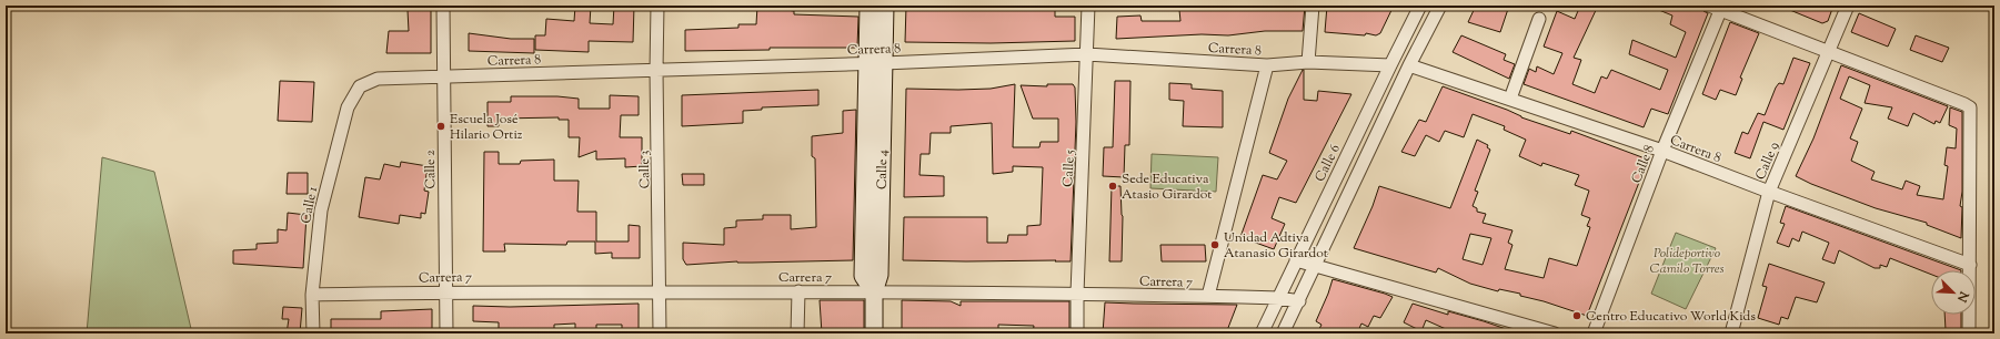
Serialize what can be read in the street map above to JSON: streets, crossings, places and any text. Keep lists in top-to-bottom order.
{
  "streets": {
    "street": [
      "Carrera 8",
      "Calle 9",
      "Calle 6",
      "Calle 8",
      "Calle 5",
      "Calle 2",
      "Calle 3",
      "Calle 4",
      "Calle 1",
      "Carrera 7"
    ]
  },
  "crossings": [
    ["Carrera 8", "Calle 9"],
    ["Carrera 8", "Calle 6"],
    ["Carrera 8", "Calle 8"],
    ["Carrera 8", "Calle 5"],
    ["Carrera 8", "Calle 2"],
    ["Carrera 8", "Calle 3"],
    ["Carrera 8", "Calle 4"],
    ["Carrera 8", "Calle 1"],
    ["Calle 6", "Carrera 7"],
    ["Calle 5", "Carrera 7"],
    ["Calle 2", "Carrera 7"],
    ["Calle 3", "Carrera 7"],
    ["Calle 4", "Carrera 7"],
    ["Calle 1", "Carrera 7"]
  ],
  "parks": ["Polideportivo Camilo Torres"],
  "places": [
    "Escuela José Hilario Ortiz",
    "Sede Educativa Atasio Girardot",
    "Unidad Adtiva Atanasio Girardot",
    "Centro Educativo World Kids"
  ],
  "north": "bottom right"
}
